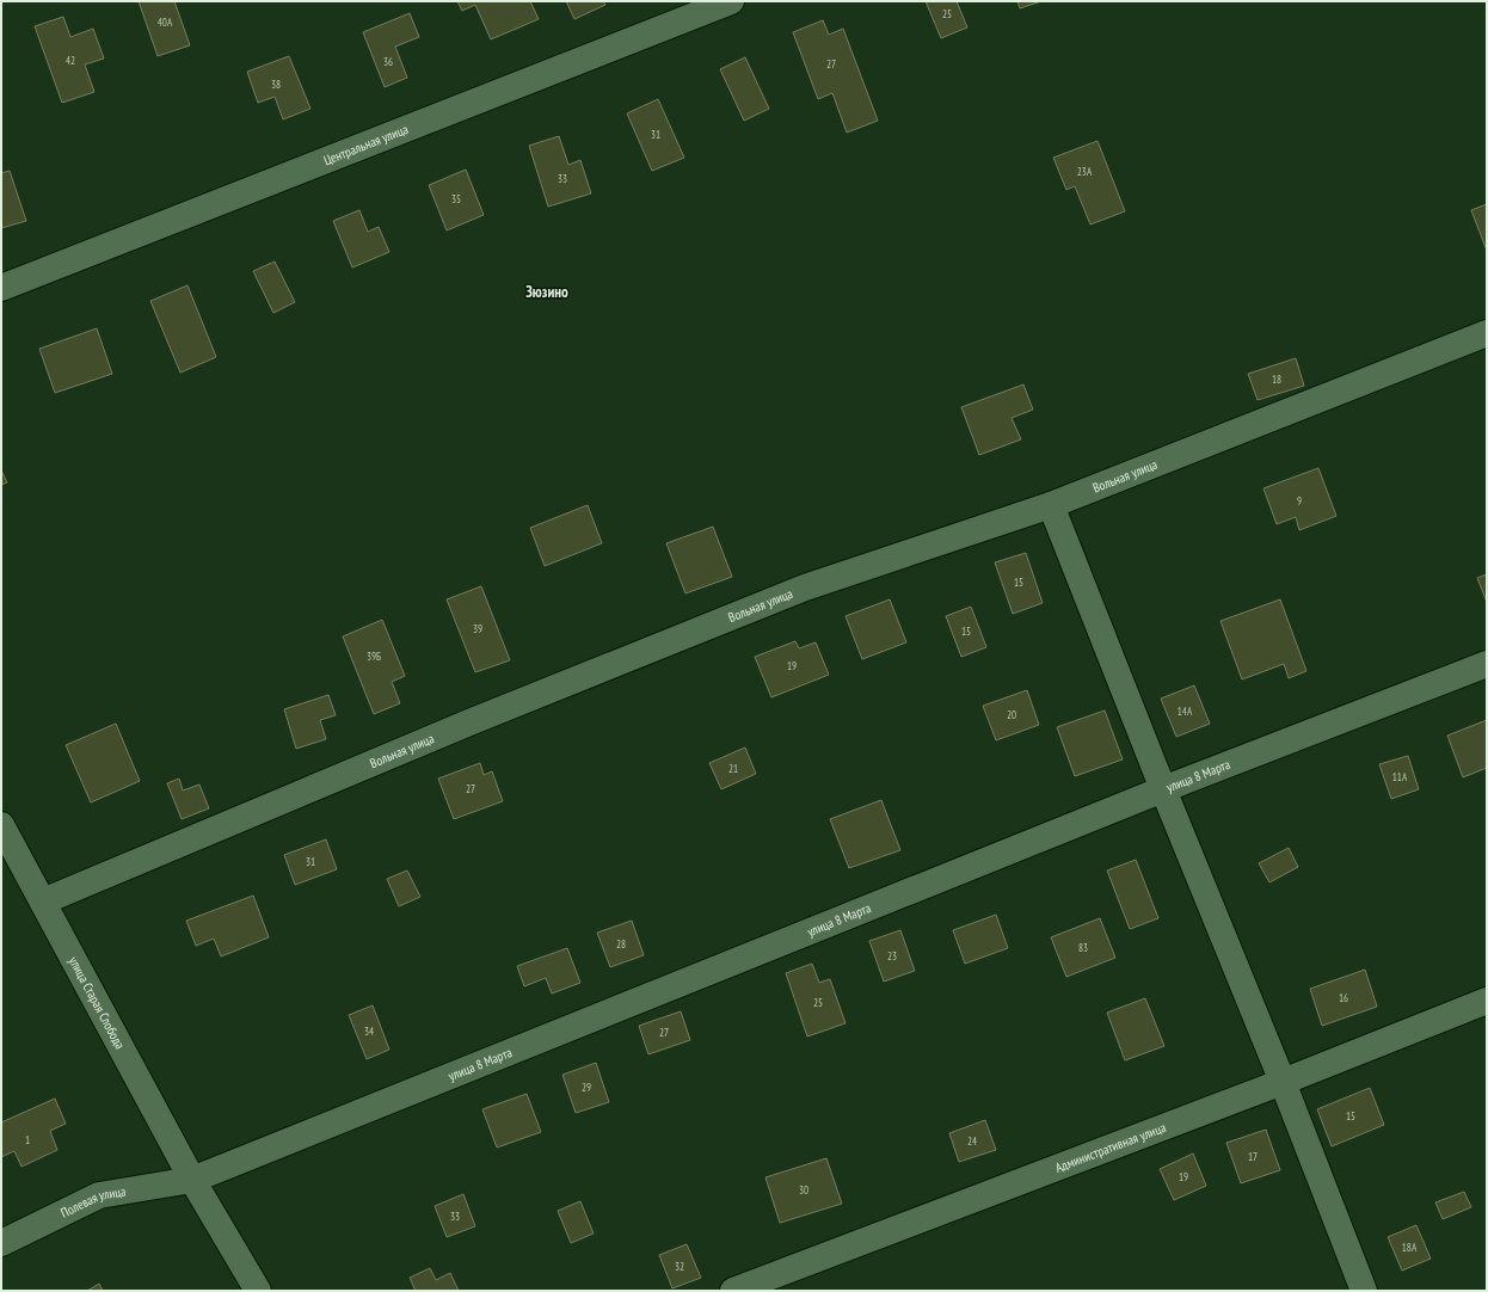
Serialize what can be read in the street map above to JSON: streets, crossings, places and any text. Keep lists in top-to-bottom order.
{
  "streets": {
    "street": [
      "Центральная улица",
      "Вольная улица",
      "улица 8 Марта",
      "улица Старая Слобода",
      "Административная улица",
      "Полевая улица"
    ]
  },
  "crossings": [
    ["Вольная улица", "улица Старая Слобода"],
    ["улица 8 Марта", "улица Старая Слобода"],
    ["улица 8 Марта", "Полевая улица"],
    ["улица Старая Слобода", "Полевая улица"]
  ],
  "districts": ["Зюзино"],
  "house_numbers": [
    "25",
    "40А",
    "42",
    "36",
    "27",
    "38",
    "31",
    "23А",
    "33",
    "35",
    "18",
    "9",
    "15",
    "39",
    "15",
    "39Б",
    "19",
    "14А",
    "20",
    "21",
    "11А",
    "27",
    "31",
    "28",
    "83",
    "23",
    "16",
    "25",
    "34",
    "27",
    "29",
    "15",
    "1",
    "24",
    "17",
    "19",
    "30",
    "33",
    "18А",
    "32"
  ]
}
